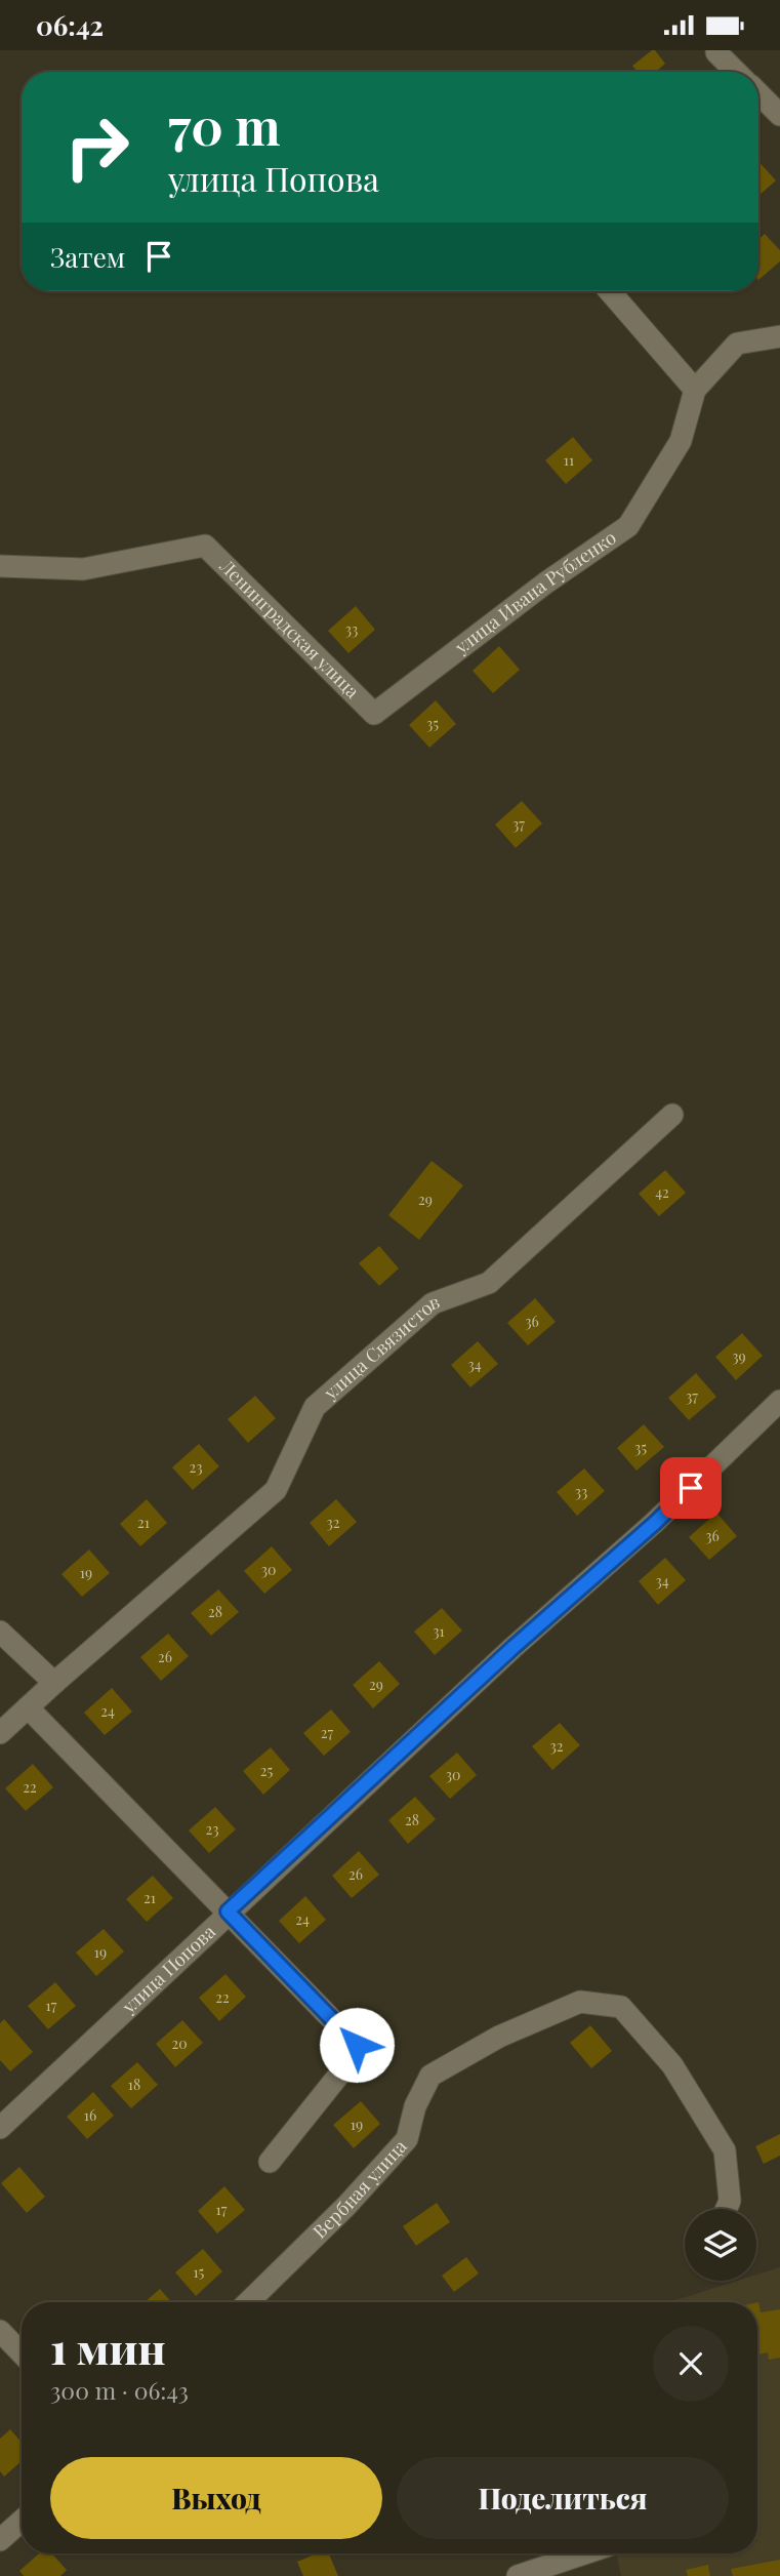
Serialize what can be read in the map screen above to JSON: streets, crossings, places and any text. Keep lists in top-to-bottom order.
{
  "streets": {
    "street": [
      "улица Ивана Рубленко",
      "Ленинградская улица",
      "улица Связистов",
      "улица Попова",
      "Вербная улица"
    ]
  },
  "crossings": [
    ["улица Ивана Рубленко", "Ленинградская улица"]
  ],
  "house_numbers": [
    "11",
    "33",
    "35",
    "37",
    "42",
    "29",
    "36",
    "39",
    "34",
    "37",
    "35",
    "23",
    "33",
    "21",
    "32",
    "36",
    "30",
    "19",
    "34",
    "28",
    "31",
    "26",
    "29",
    "24",
    "27",
    "32",
    "25",
    "30",
    "22",
    "28",
    "23",
    "26",
    "21",
    "24",
    "19",
    "22",
    "17",
    "20",
    "18",
    "16",
    "19",
    "17",
    "15"
  ],
  "page": {
    "status": "06:42",
    "turn": ["70 m", "улица Попова"],
    "then": "Затем",
    "heading": ["1 мин", "300 m · 06:43"],
    "buttons": ["Выход", "Поделиться"]
  }
}
